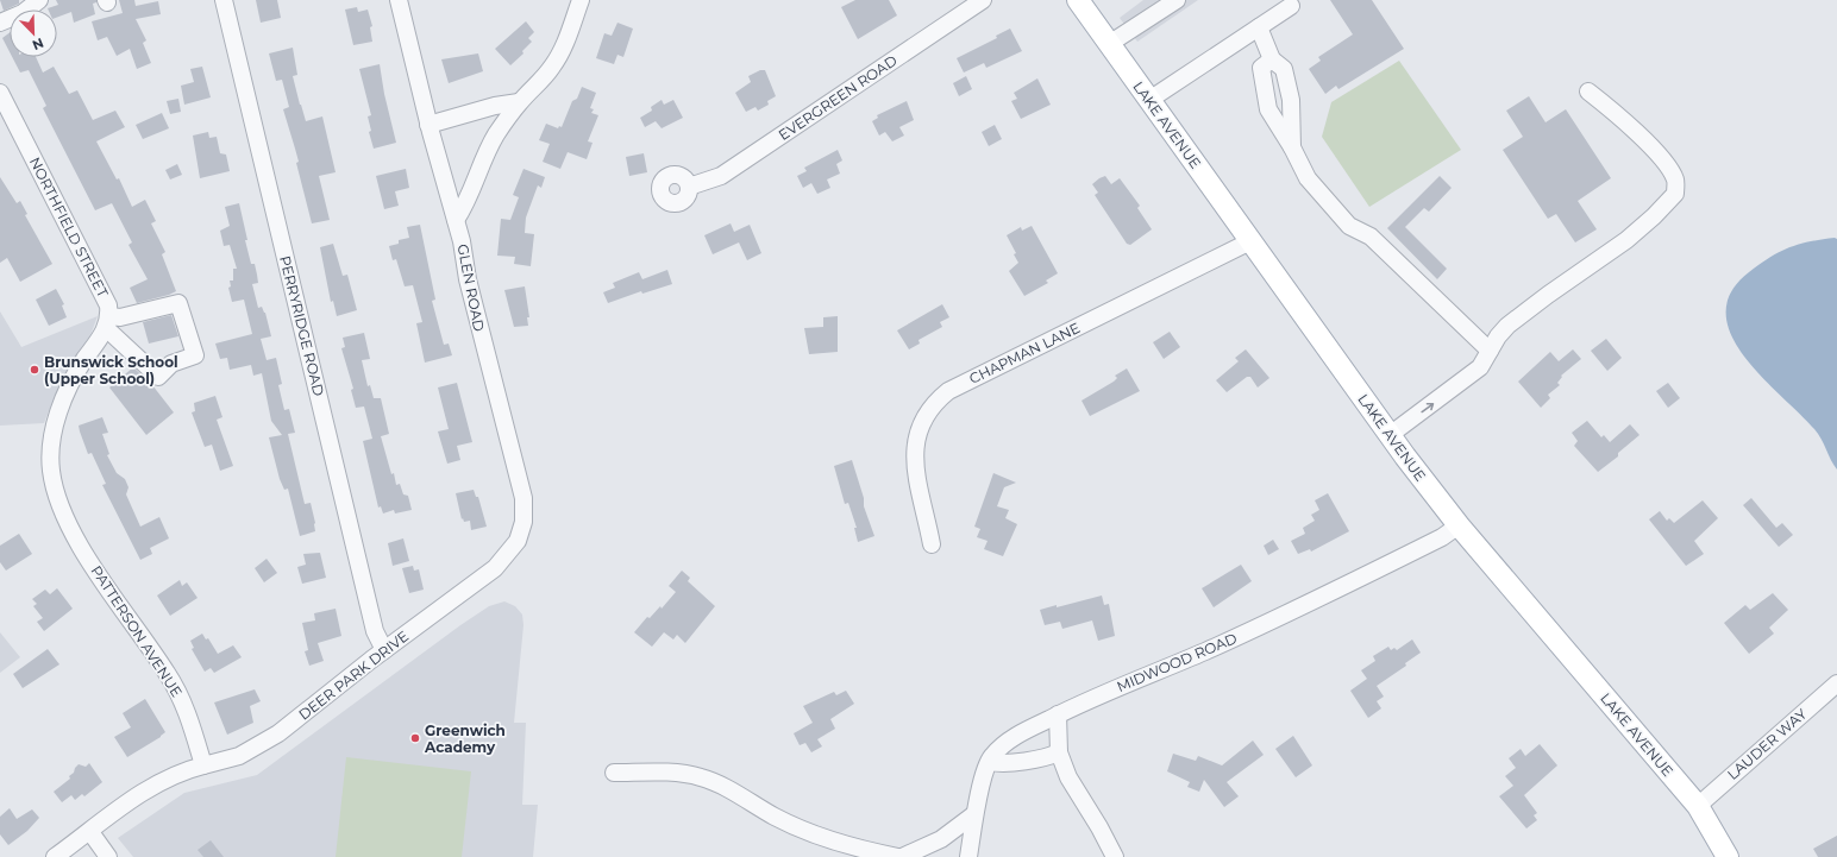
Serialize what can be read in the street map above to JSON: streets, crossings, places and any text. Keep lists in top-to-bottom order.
{
  "streets": {
    "main road": ["LAKE AVENUE"],
    "street": [
      "EVERGREEN ROAD",
      "NORTHFIELD STREET",
      "GLEN ROAD",
      "PERRYRIDGE ROAD",
      "CHAPMAN LANE",
      "PATTERSON AVENUE",
      "MIDWOOD ROAD",
      "DEER PARK DRIVE",
      "LAUDER WAY"
    ]
  },
  "crossings": [
    ["LAKE AVENUE", "CHAPMAN LANE"],
    ["LAKE AVENUE", "MIDWOOD ROAD"],
    ["LAKE AVENUE", "LAUDER WAY"],
    ["NORTHFIELD STREET", "PATTERSON AVENUE"],
    ["GLEN ROAD", "DEER PARK DRIVE"],
    ["PERRYRIDGE ROAD", "DEER PARK DRIVE"],
    ["PATTERSON AVENUE", "DEER PARK DRIVE"]
  ],
  "places": ["Brunswick School (Upper School)", "Greenwich Academy"],
  "north": "bottom right"
}
